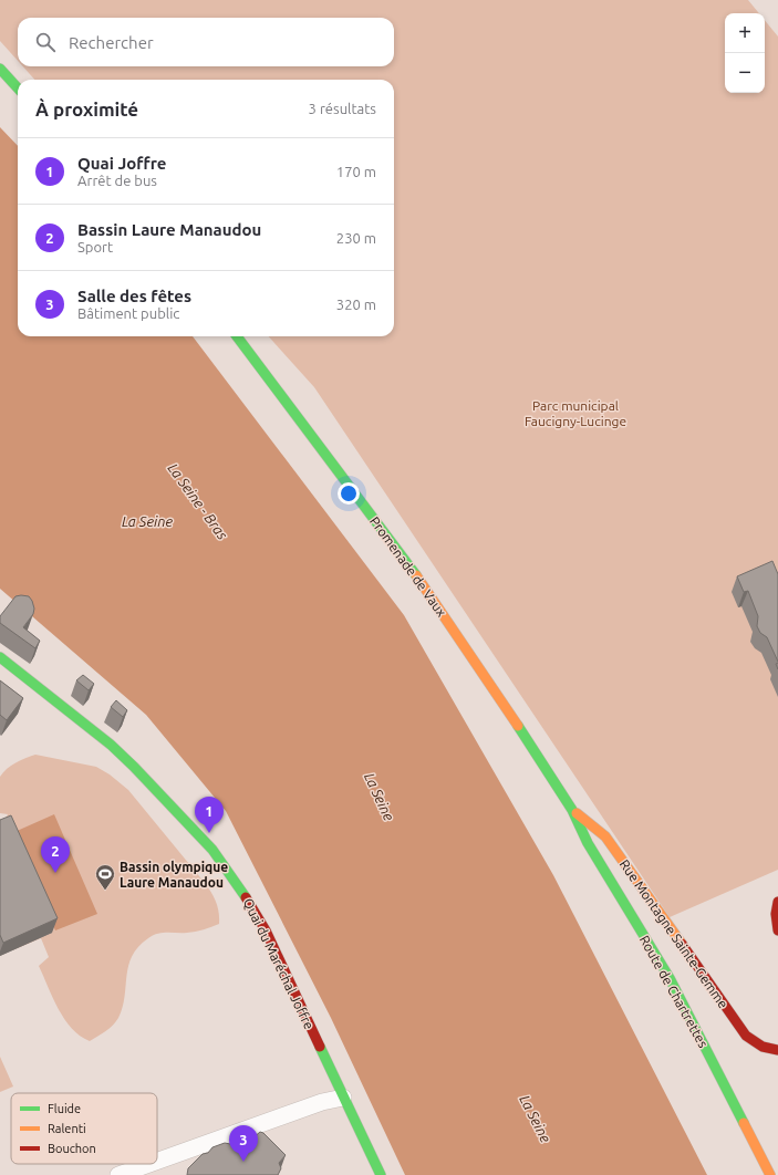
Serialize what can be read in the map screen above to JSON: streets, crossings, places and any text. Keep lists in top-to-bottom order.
{
  "streets": {
    "main road": [
      "Promenade de Vaux",
      "Rue Montagne Sainte-Gemme",
      "Quai du Maréchal Joffre",
      "Route de Chartrettes"
    ]
  },
  "crossings": [
    ["Promenade de Vaux", "Rue Montagne Sainte-Gemme"],
    ["Promenade de Vaux", "Route de Chartrettes"],
    ["Rue Montagne Sainte-Gemme", "Route de Chartrettes"]
  ],
  "water": ["La Seine - Bras", "La Seine"],
  "parks": ["Parc municipal Faucigny-Lucinge"],
  "places": {
    "sports": ["Bassin olympique Laure Manaudou"]
  },
  "legend": ["Fluide", "Ralenti", "Bouchon"],
  "page": {
    "map_buttons": ["+", "−"],
    "search": "Rechercher",
    "heading": ["À proximité", "3 résultats"],
    "list": [
      {
        "mark": "1",
        "name": "Quai Joffre",
        "note": "Arrêt de bus",
        "value": "170 m"
      },
      {
        "mark": "2",
        "name": "Bassin Laure Manaudou",
        "note": "Sport",
        "value": "230 m"
      },
      {
        "mark": "3",
        "name": "Salle des fêtes",
        "note": "Bâtiment public",
        "value": "320 m"
      }
    ],
    "pins": ["1", "2", "3"]
  }
}
